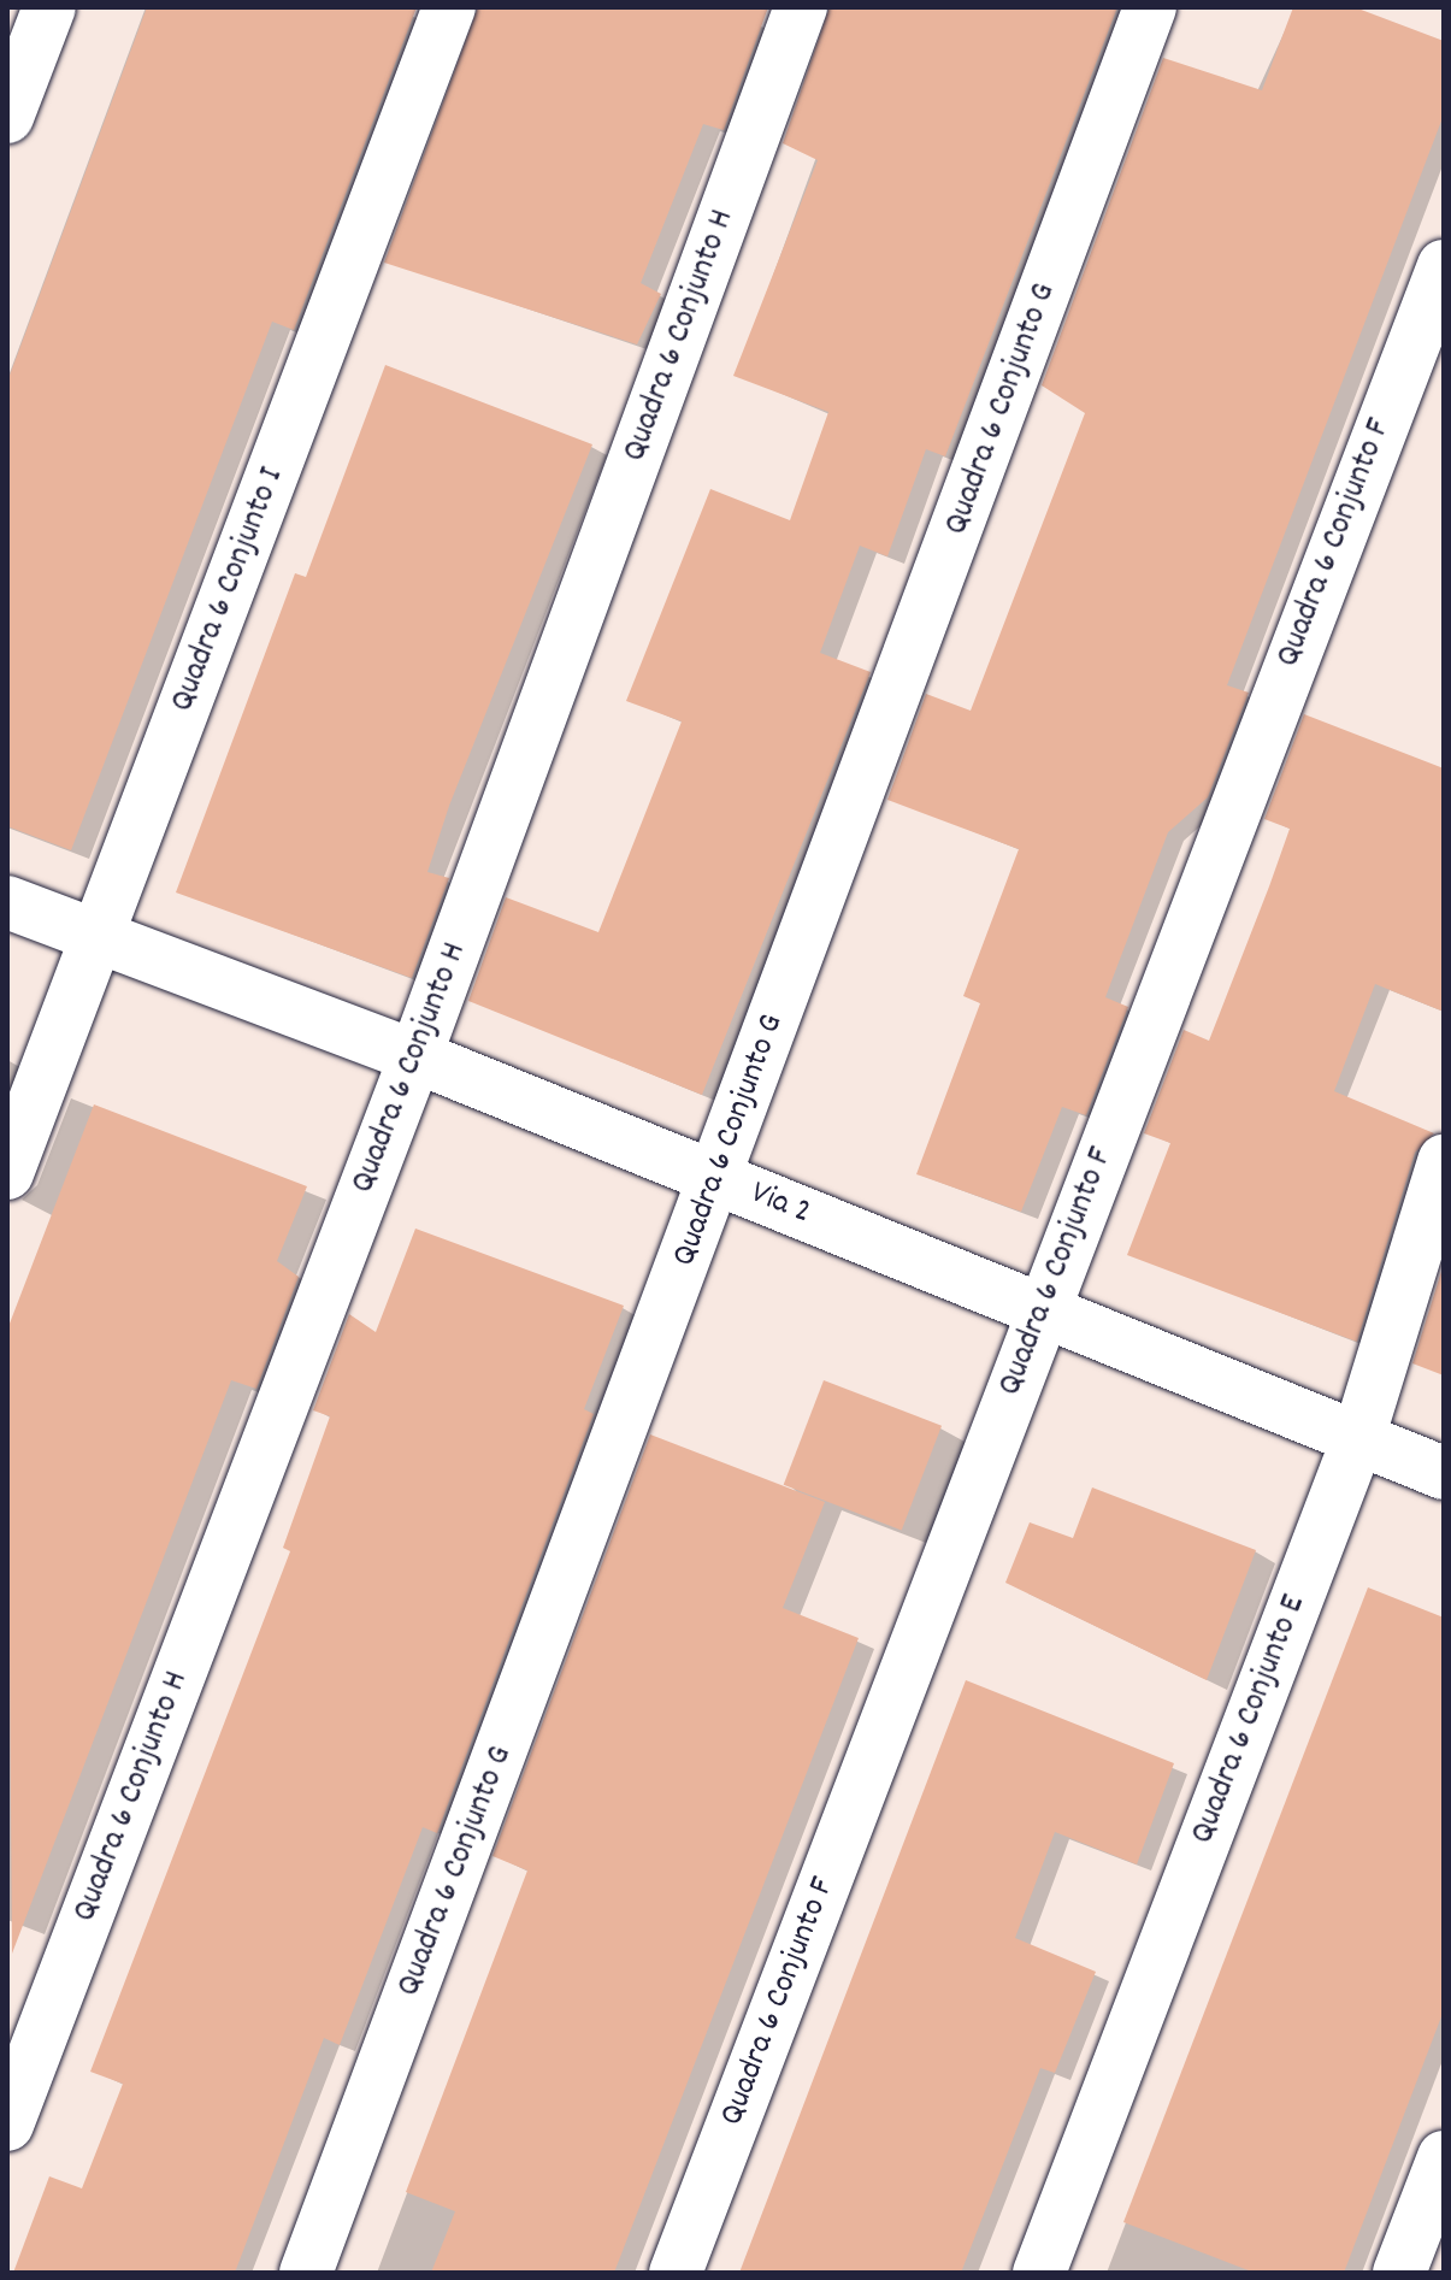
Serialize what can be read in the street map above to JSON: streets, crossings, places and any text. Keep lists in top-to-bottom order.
{
  "streets": {
    "street": [
      "Quadra 6 Conjunto H",
      "Quadra 6 Conjunto G",
      "Quadra 6 Conjunto F",
      "Quadra 6 Conjunto I",
      "Via 2",
      "Quadra 6 Conjunto E"
    ]
  },
  "crossings": [
    ["Quadra 6 Conjunto H", "Via 2"],
    ["Quadra 6 Conjunto G", "Via 2"],
    ["Quadra 6 Conjunto F", "Via 2"],
    ["Quadra 6 Conjunto I", "Via 2"],
    ["Via 2", "Quadra 6 Conjunto E"]
  ]
}
